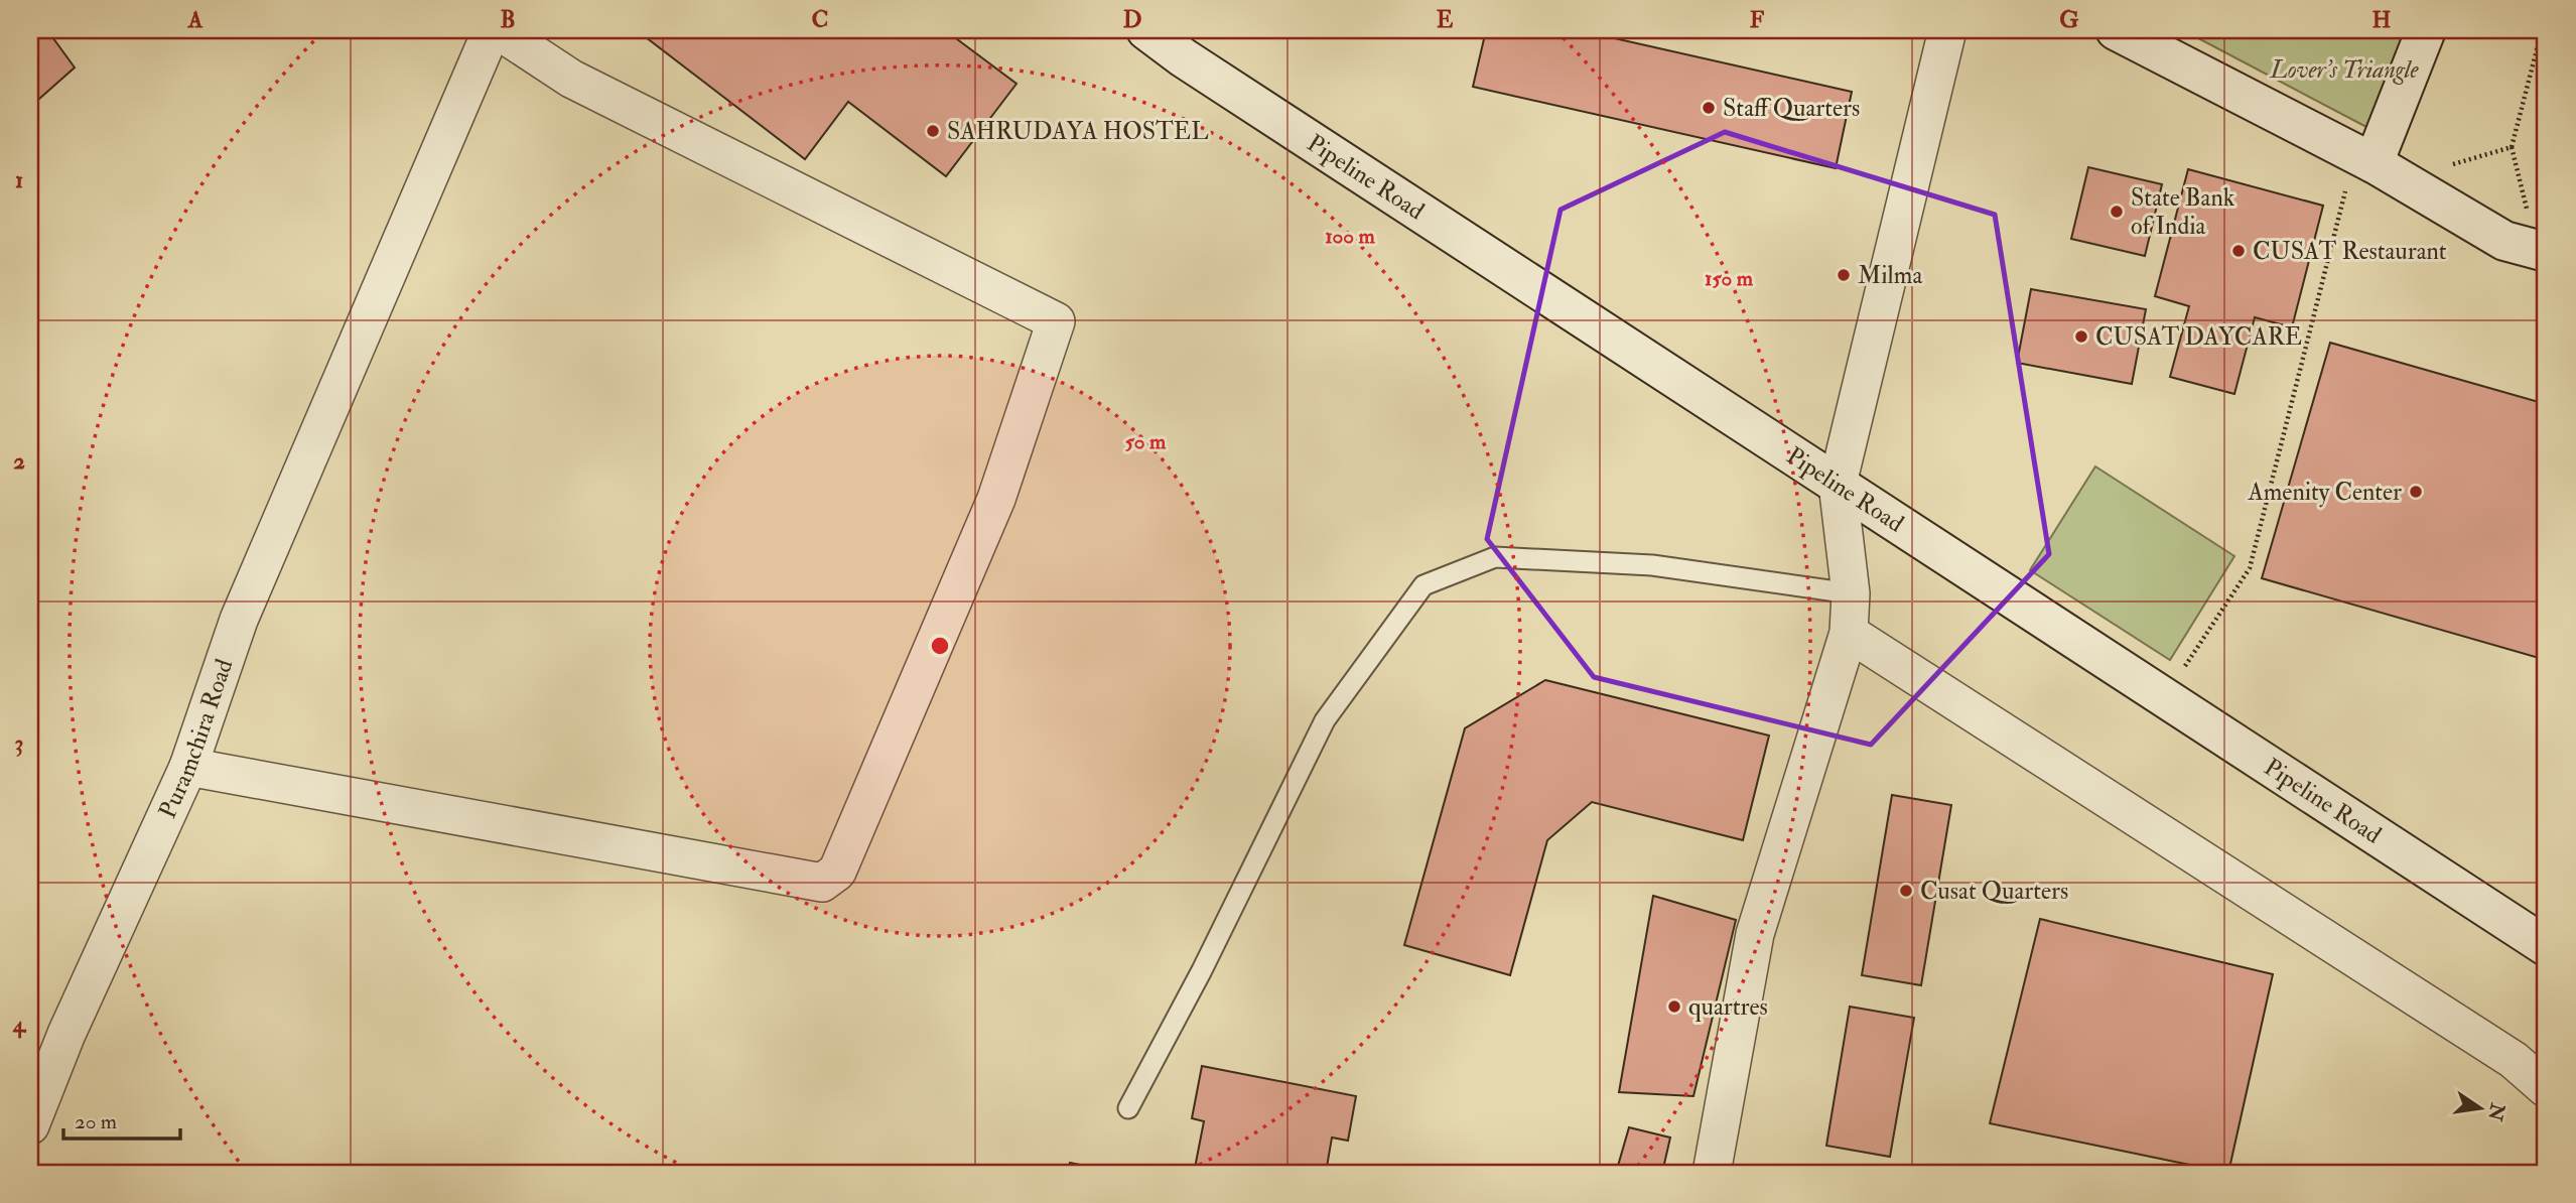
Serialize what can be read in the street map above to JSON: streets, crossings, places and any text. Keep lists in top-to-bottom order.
{
  "streets": {
    "street": ["Pipeline Road", "Puramchira Road"]
  },
  "parks": ["Lover's Triangle"],
  "places": [
    "Staff Quarters",
    "SAHRUDAYA HOSTEL",
    "State Bank of India",
    "CUSAT Restaurant",
    "Milma",
    "CUSAT DAYCARE",
    "Amenity Center",
    "Cusat Quarters",
    "quartres"
  ],
  "scale_bar": "20 m",
  "north": "right",
  "grid": {
    "columns": [
      "A",
      "B",
      "C",
      "D",
      "E",
      "F",
      "G",
      "H"
    ],
    "rows": [
      "1",
      "2",
      "3",
      "4"
    ]
  },
  "rings": ["100 m", "150 m", "50 m"]
}
